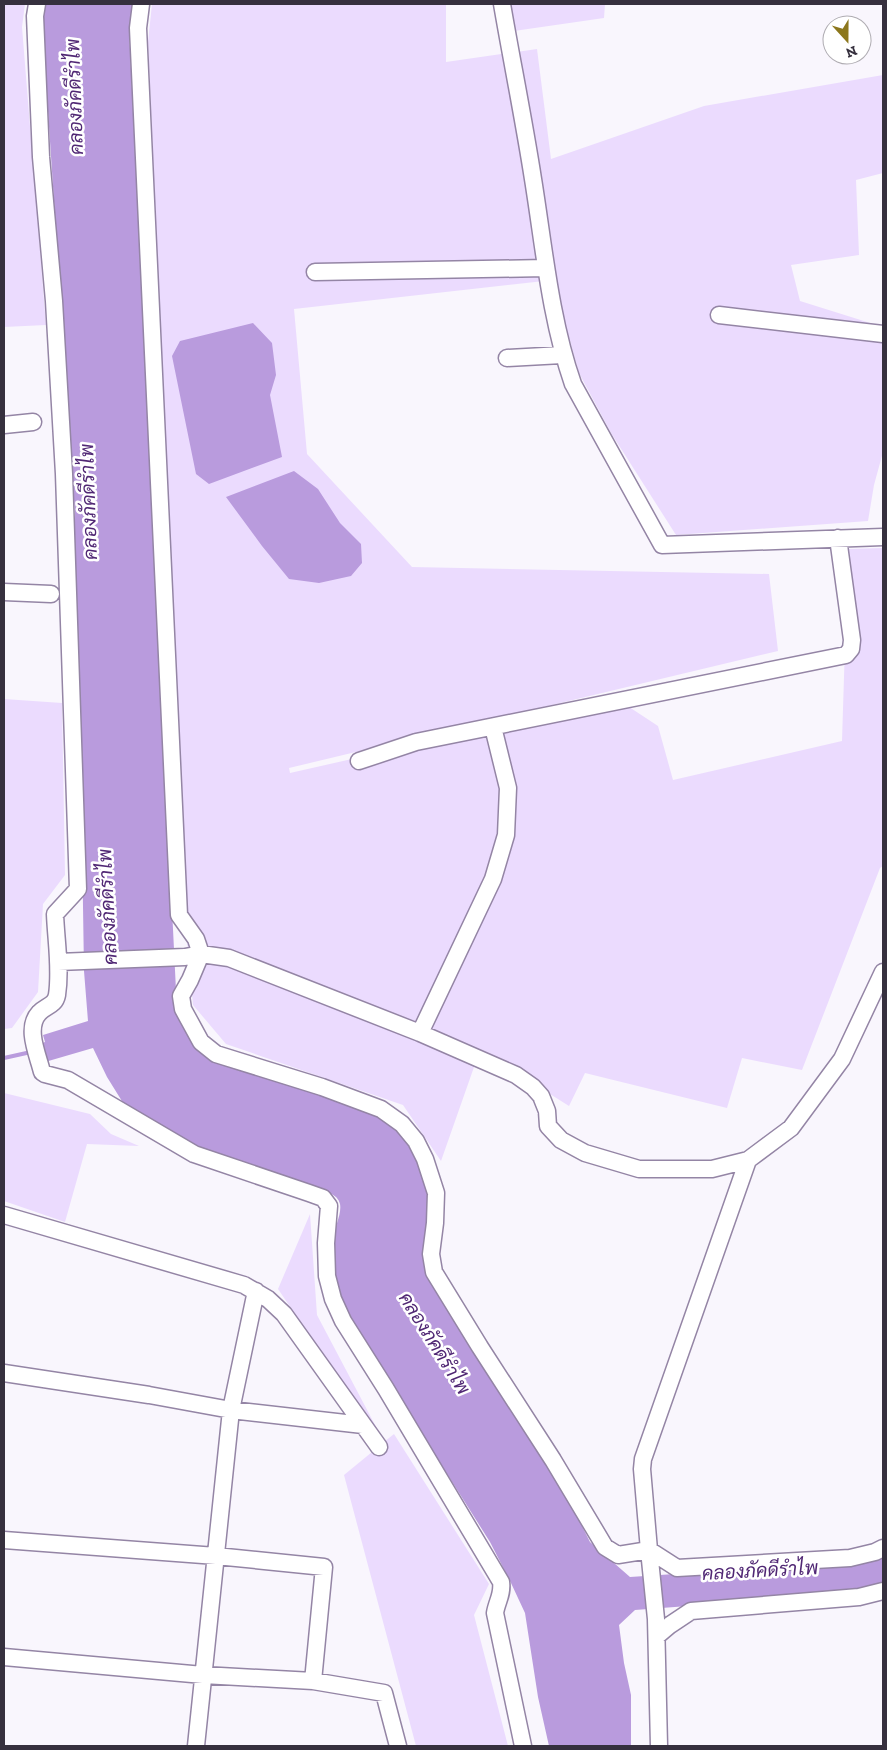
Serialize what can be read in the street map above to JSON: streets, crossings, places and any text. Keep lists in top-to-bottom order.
{
  "water": ["คลองภัคดีรำไพ"],
  "north": "bottom"
}
